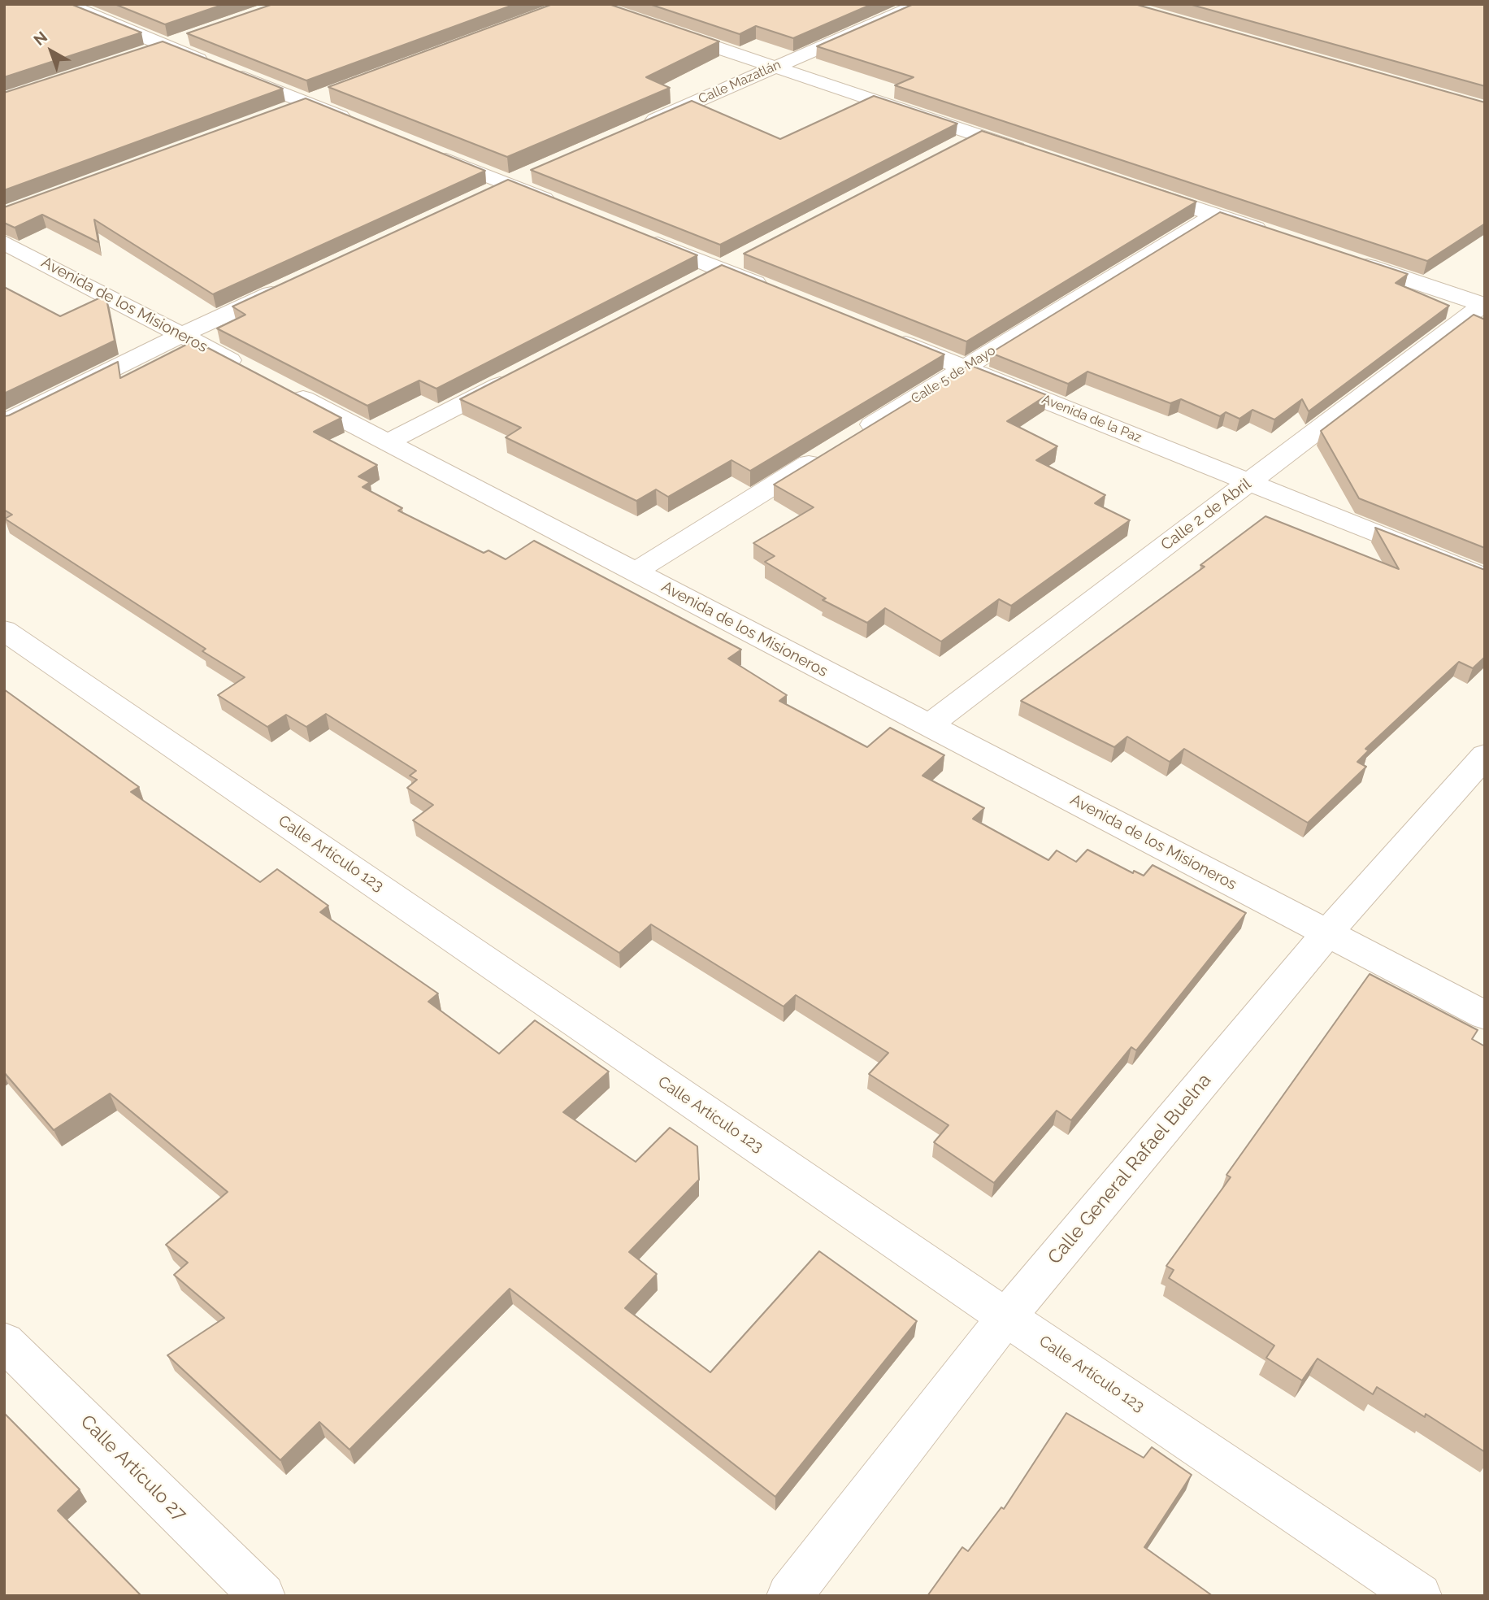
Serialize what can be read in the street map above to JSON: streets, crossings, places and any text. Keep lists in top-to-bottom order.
{
  "streets": {
    "street": [
      "Calle Mazatlán",
      "Avenida de los Misioneros",
      "Calle 5 de Mayo",
      "Avenida de la Paz",
      "Calle 2 de Abril",
      "Calle Artículo 123",
      "Calle General Rafael Buelna",
      "Calle Artículo 27"
    ]
  },
  "crossings": [
    ["Avenida de los Misioneros", "Calle 5 de Mayo"],
    ["Avenida de los Misioneros", "Calle 2 de Abril"],
    ["Avenida de los Misioneros", "Calle General Rafael Buelna"],
    ["Calle 5 de Mayo", "Avenida de la Paz"],
    ["Avenida de la Paz", "Calle 2 de Abril"],
    ["Calle Artículo 123", "Calle General Rafael Buelna"]
  ],
  "north": "top left"
}
